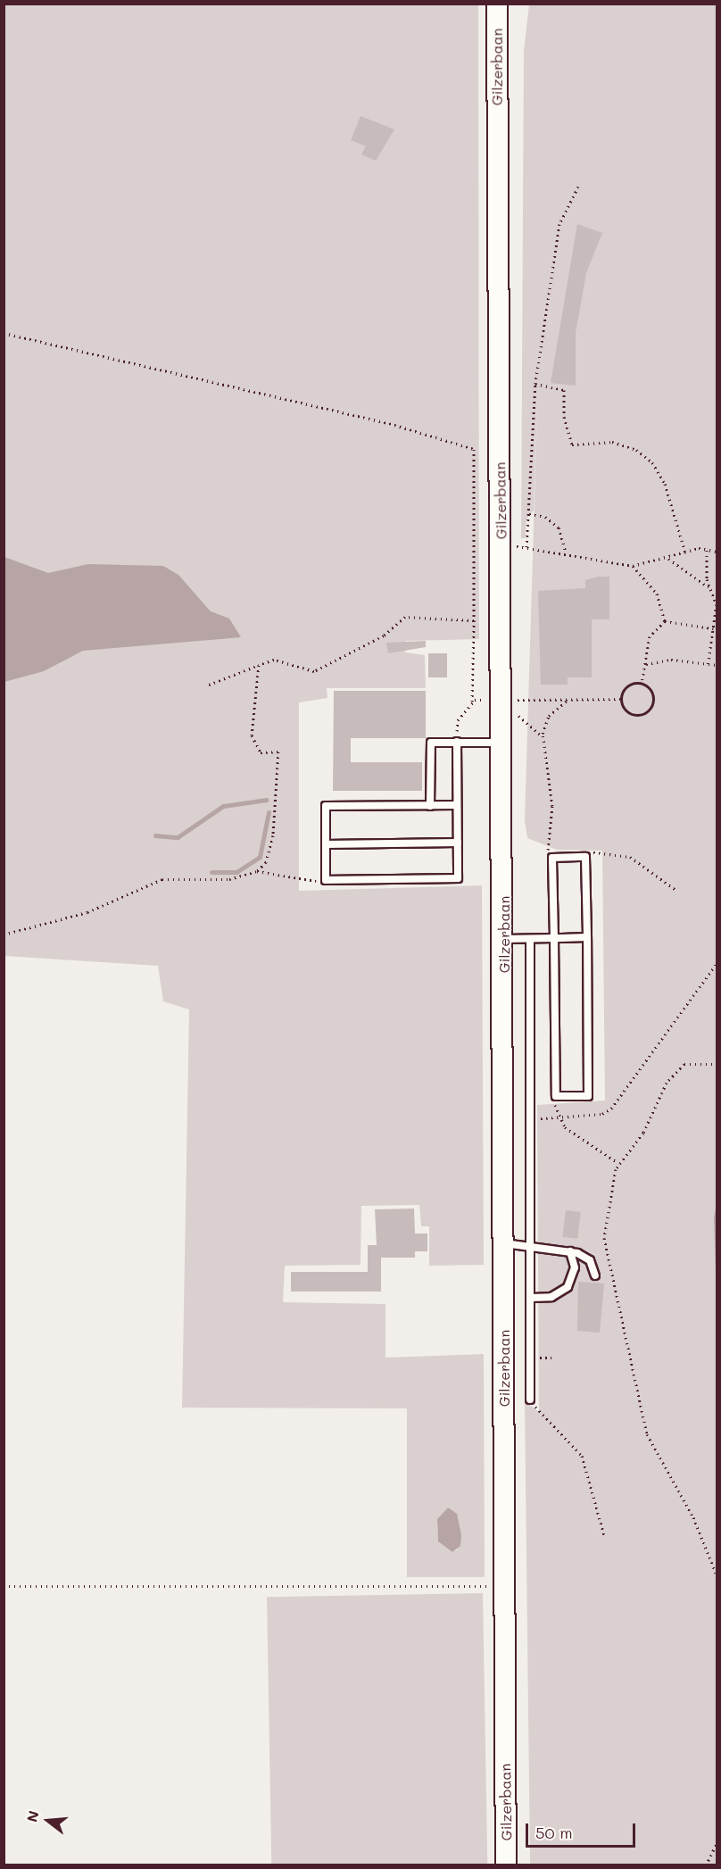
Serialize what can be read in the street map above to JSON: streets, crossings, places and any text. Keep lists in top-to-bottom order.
{
  "streets": {
    "street": ["Gilzerbaan"]
  },
  "scale_bar": "50 m",
  "north": "left"
}
